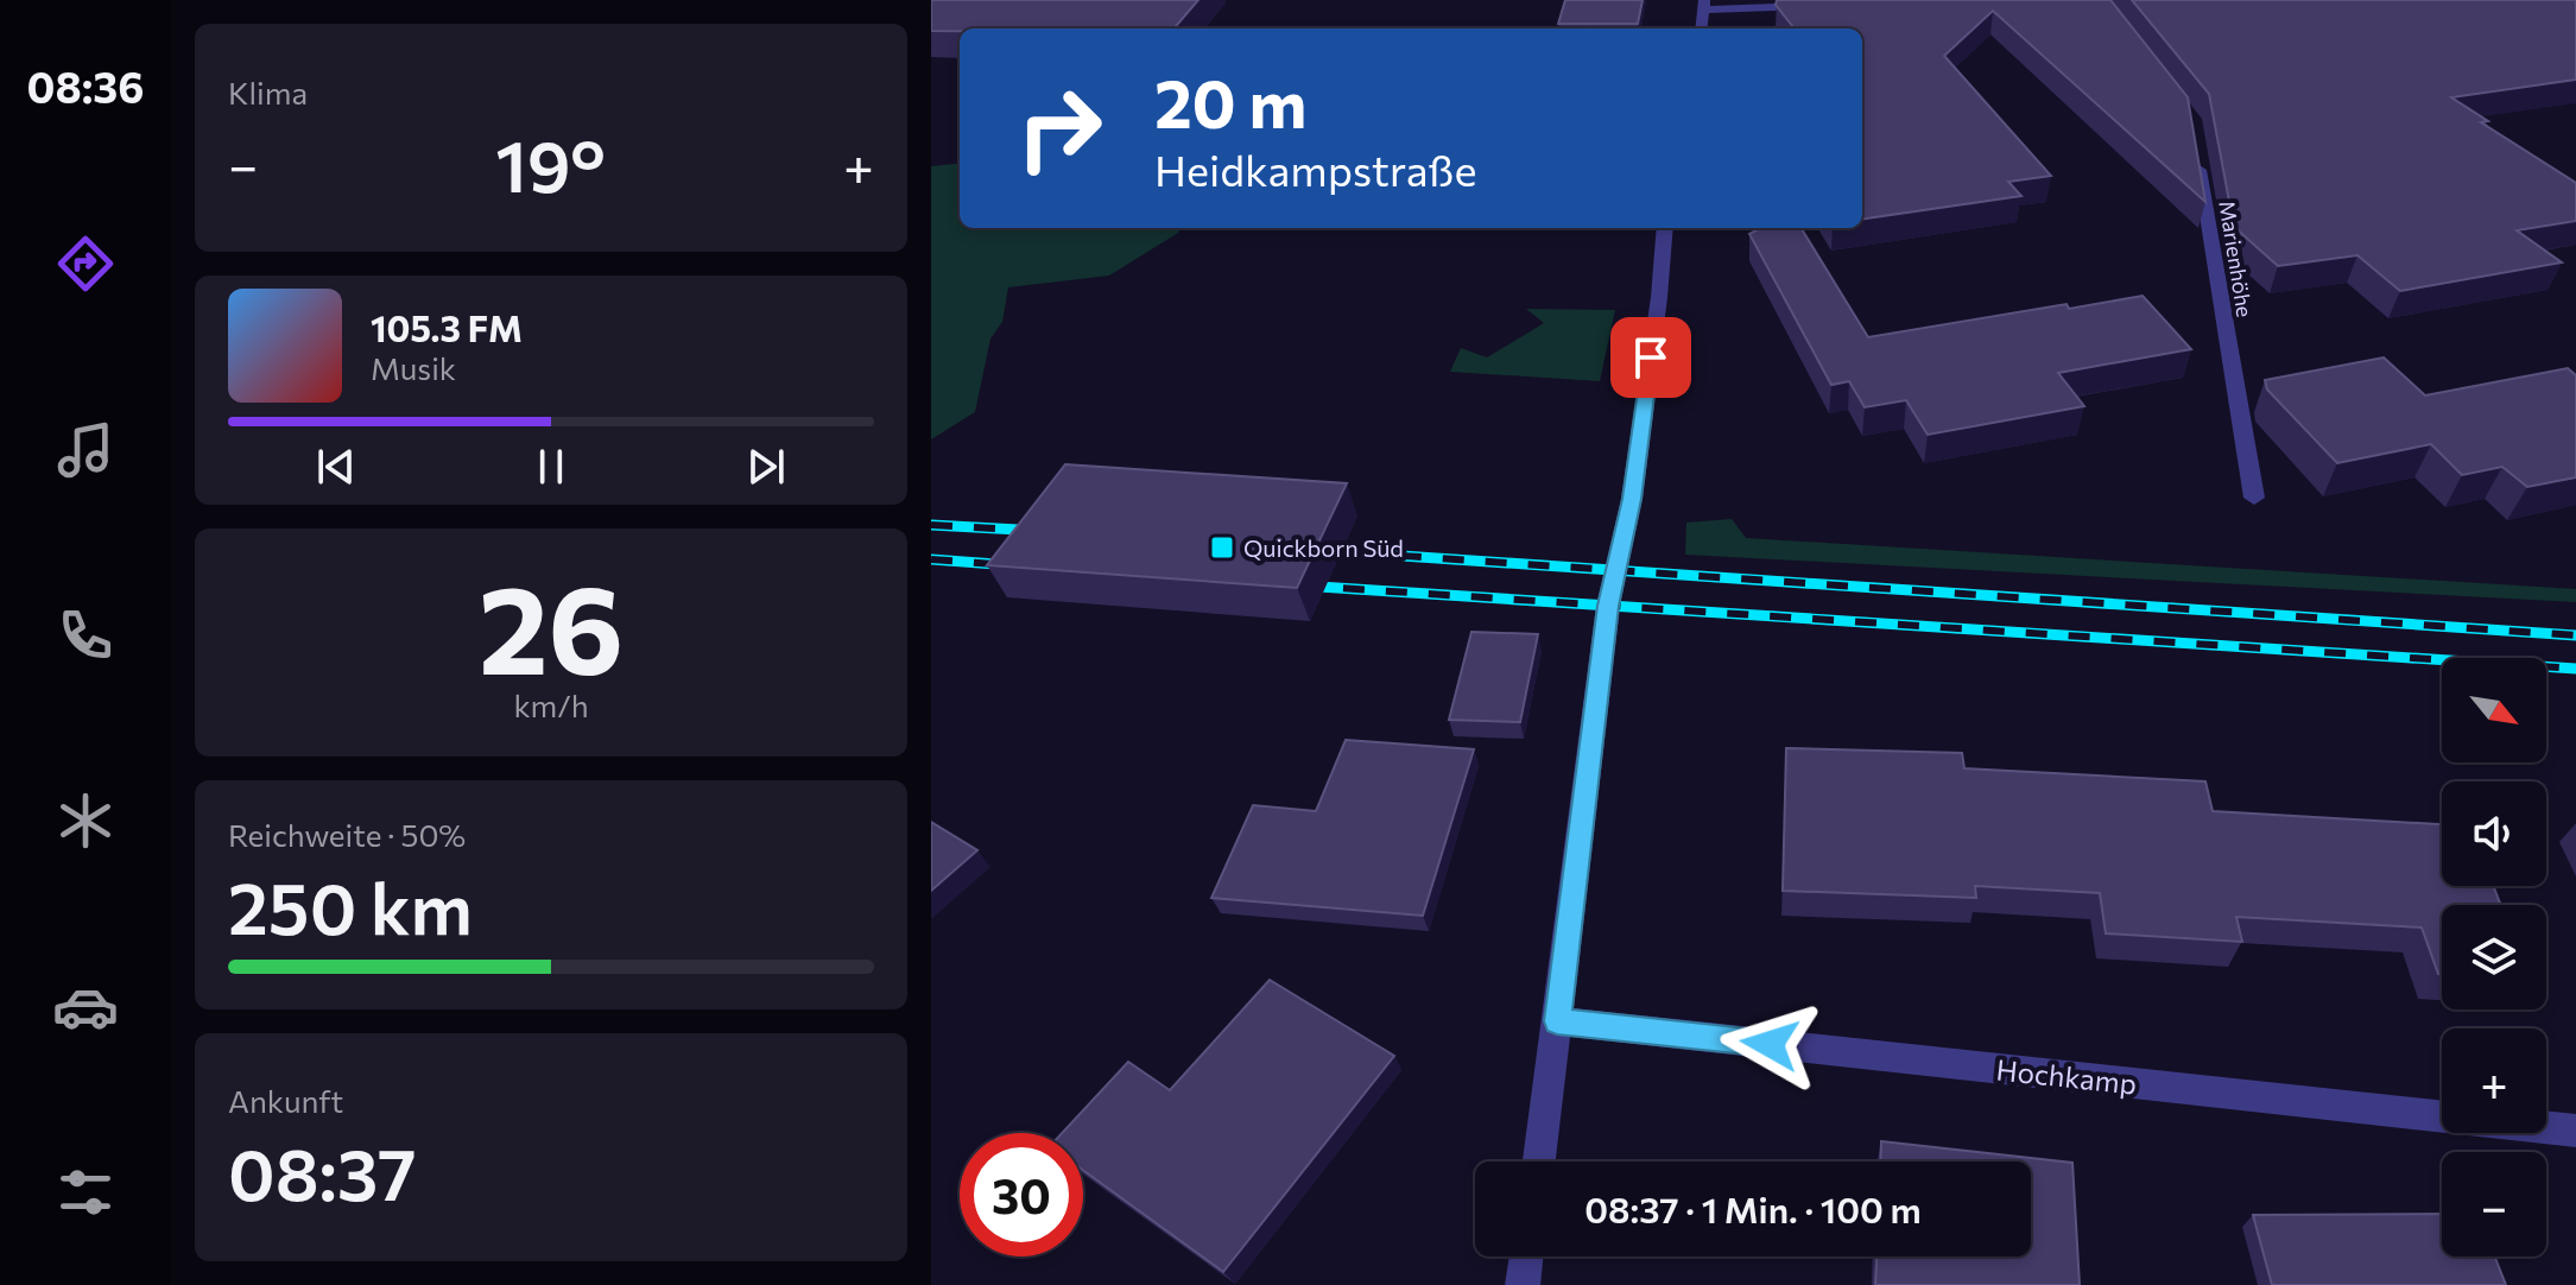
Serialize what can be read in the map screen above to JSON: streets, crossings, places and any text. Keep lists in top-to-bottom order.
{
  "streets": {
    "street": ["Marienhöhe", "Hochkamp"]
  },
  "places": {
    "transit": ["Quickborn Süd"]
  },
  "north": "bottom right",
  "page": {
    "tabs": "08:36",
    "tile": [
      "Klima",
      ["26", "km/h"],
      ["Reichweite · 50%", "250 km"],
      ["Ankunft", "08:37"]
    ],
    "turn": ["20 m", "Heidkampstraße"],
    "heat": ["−", "19°", "+"],
    "song": ["105.3 FM", "Musik"],
    "map_buttons": ["+", "−"],
    "limit": "30",
    "trip": "08:37 · 1 Min. · 100 m"
  }
}
